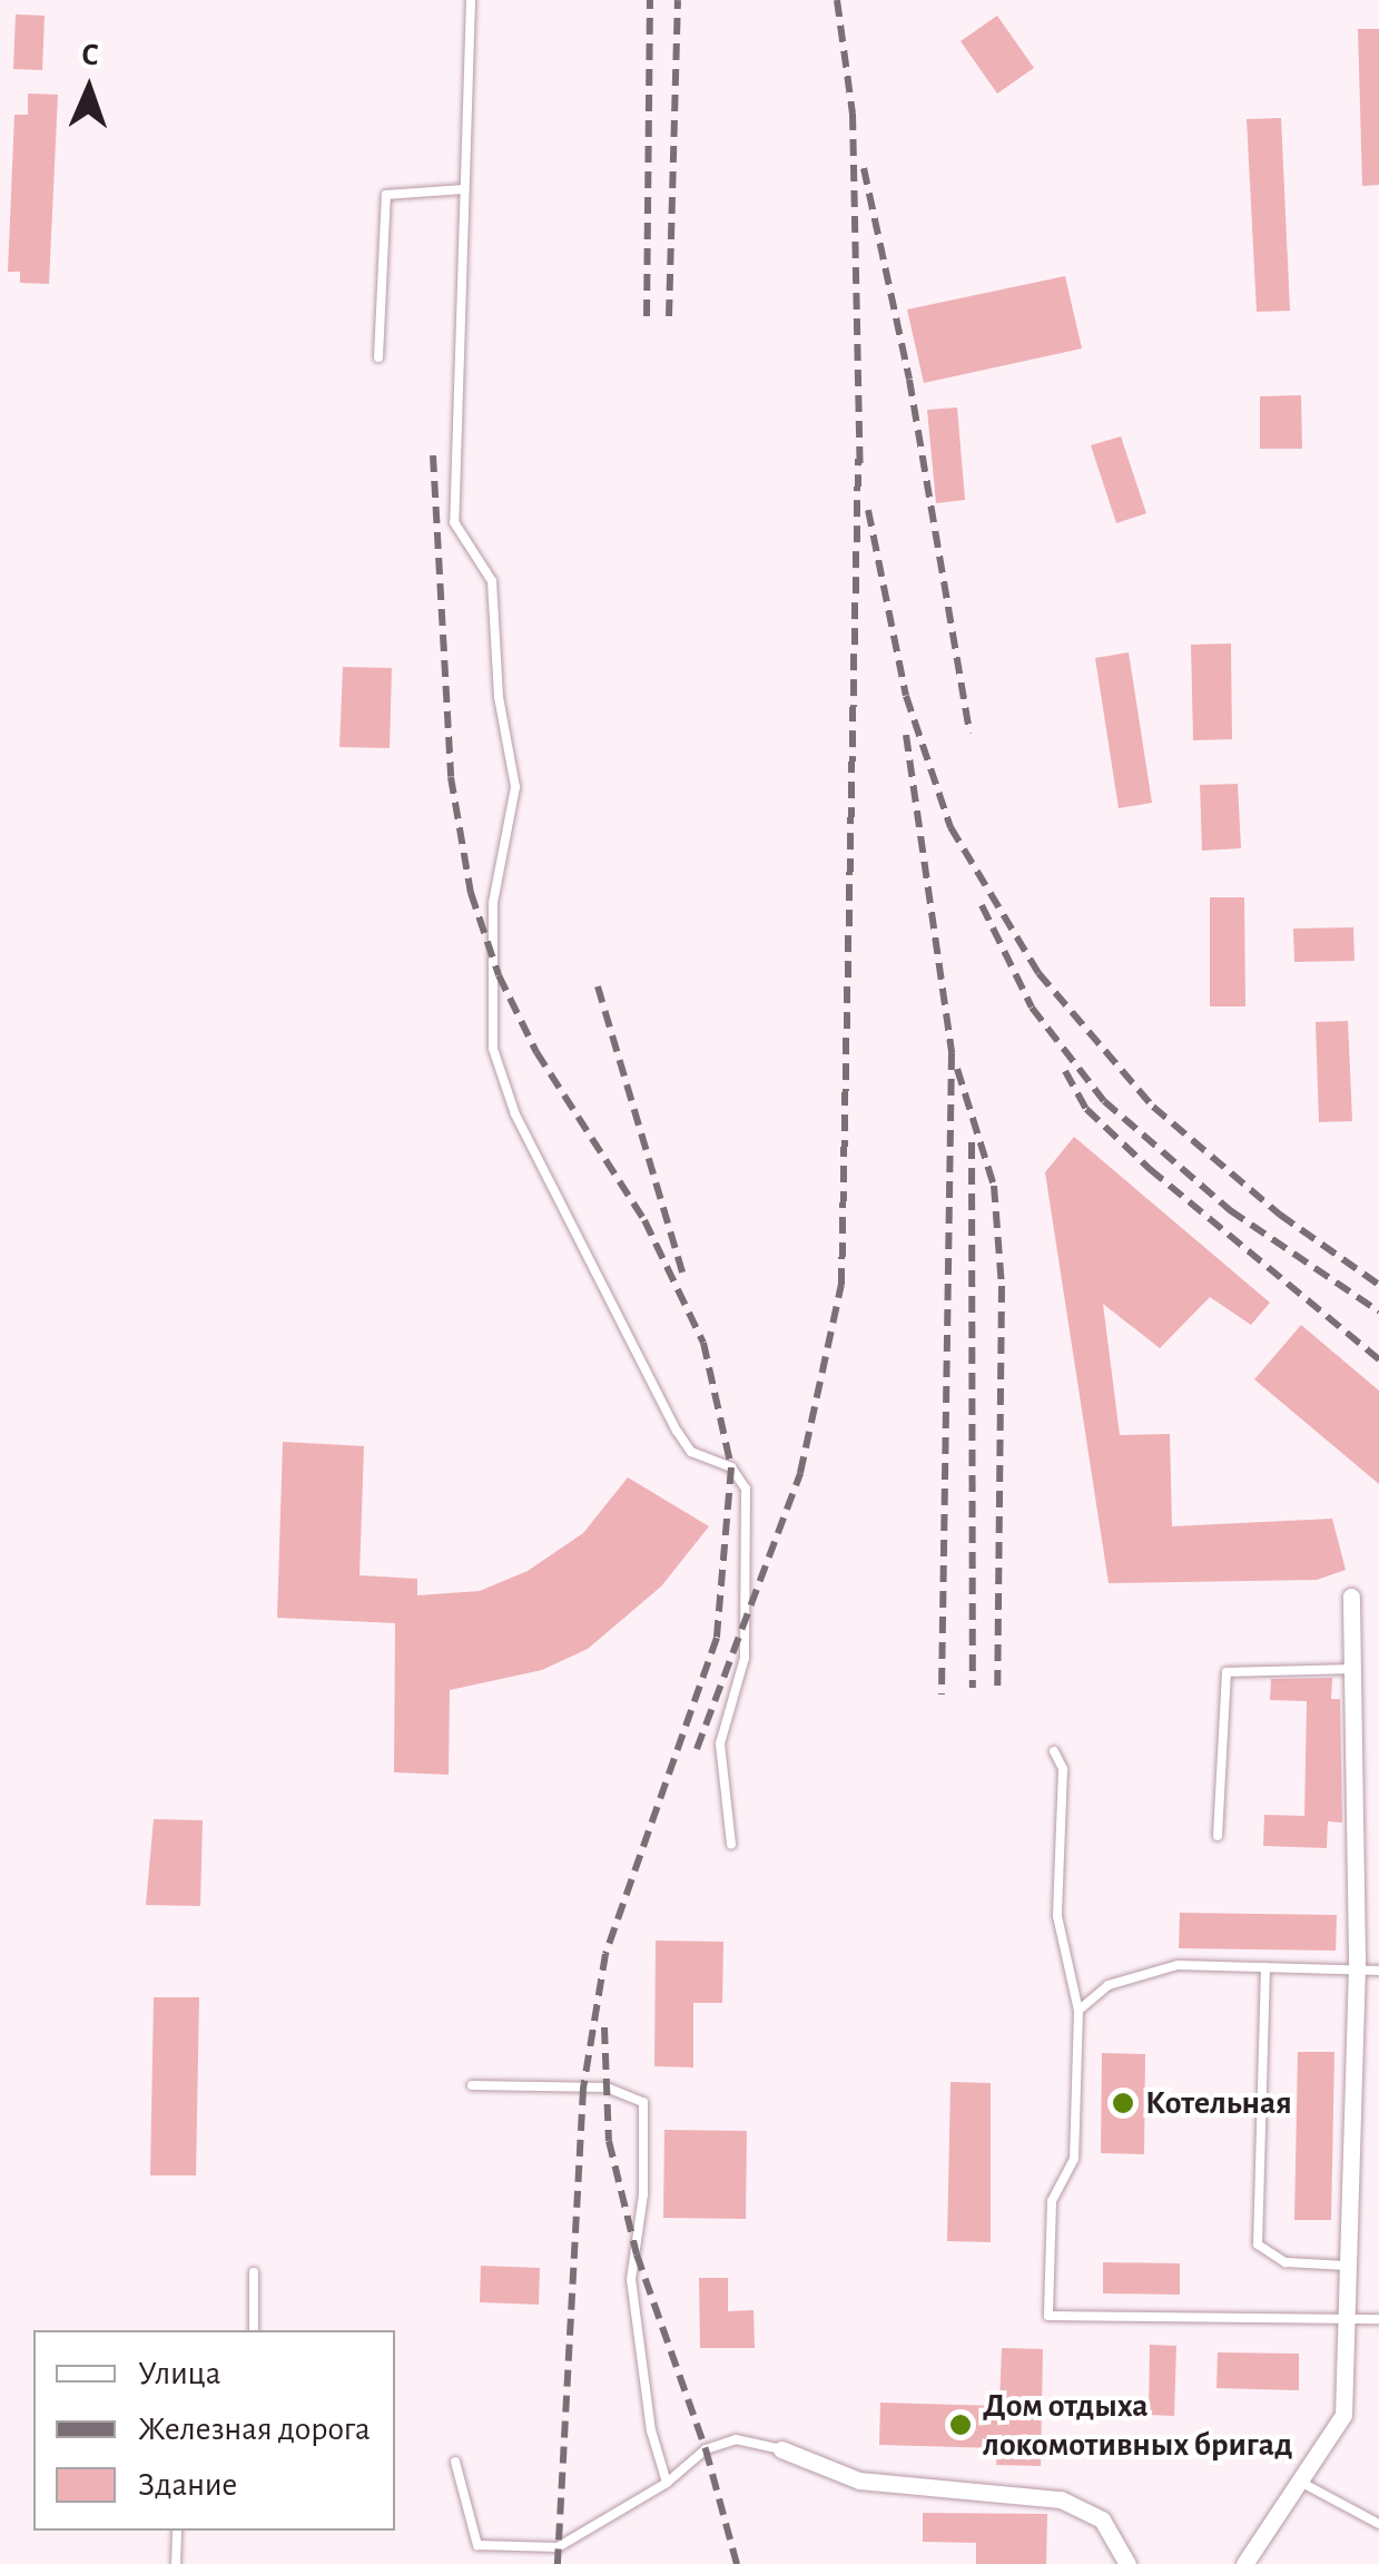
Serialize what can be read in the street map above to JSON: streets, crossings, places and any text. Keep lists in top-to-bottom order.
{
  "places": ["Котельная", "Дом отдыха локомотивных бригад"],
  "legend": ["Улица", "Железная дорога", "Здание"],
  "north": "top"
}
